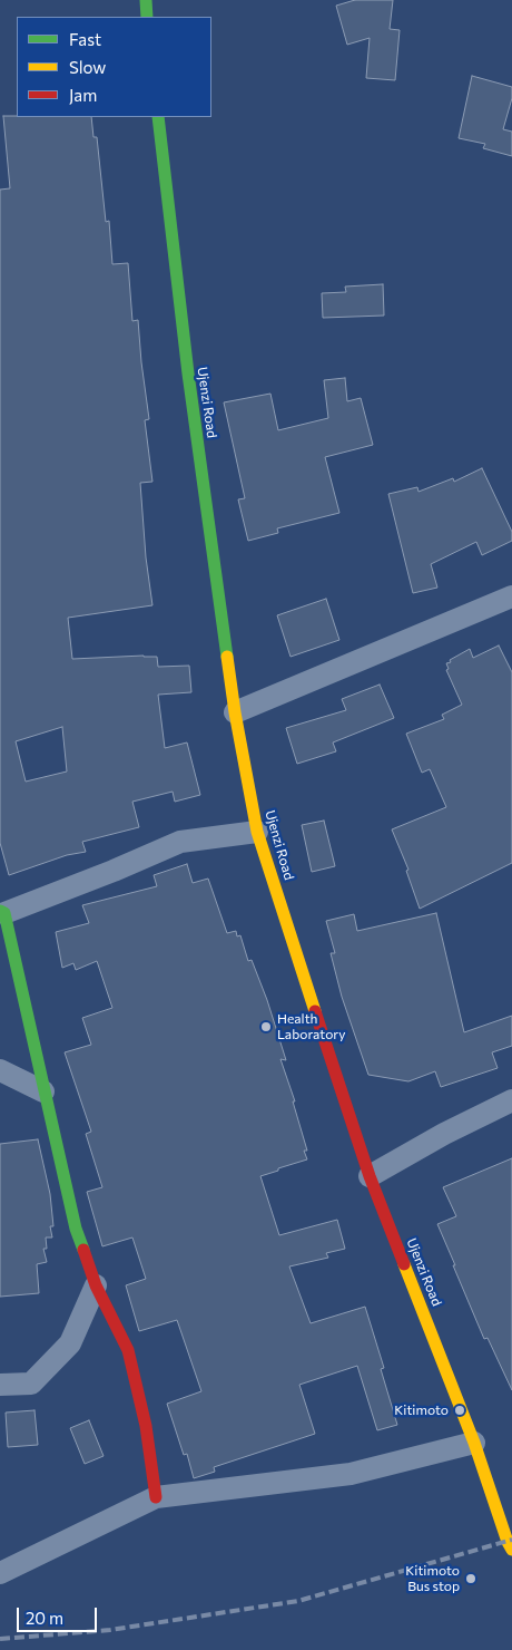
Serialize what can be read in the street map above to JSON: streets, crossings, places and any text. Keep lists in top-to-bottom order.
{
  "streets": {
    "street": ["Ujenzi Road"]
  },
  "places": ["Health Laboratory", "Kitimoto", "Kitimoto Bus stop"],
  "legend": ["Fast", "Slow", "Jam"],
  "scale_bar": "20 m"
}
